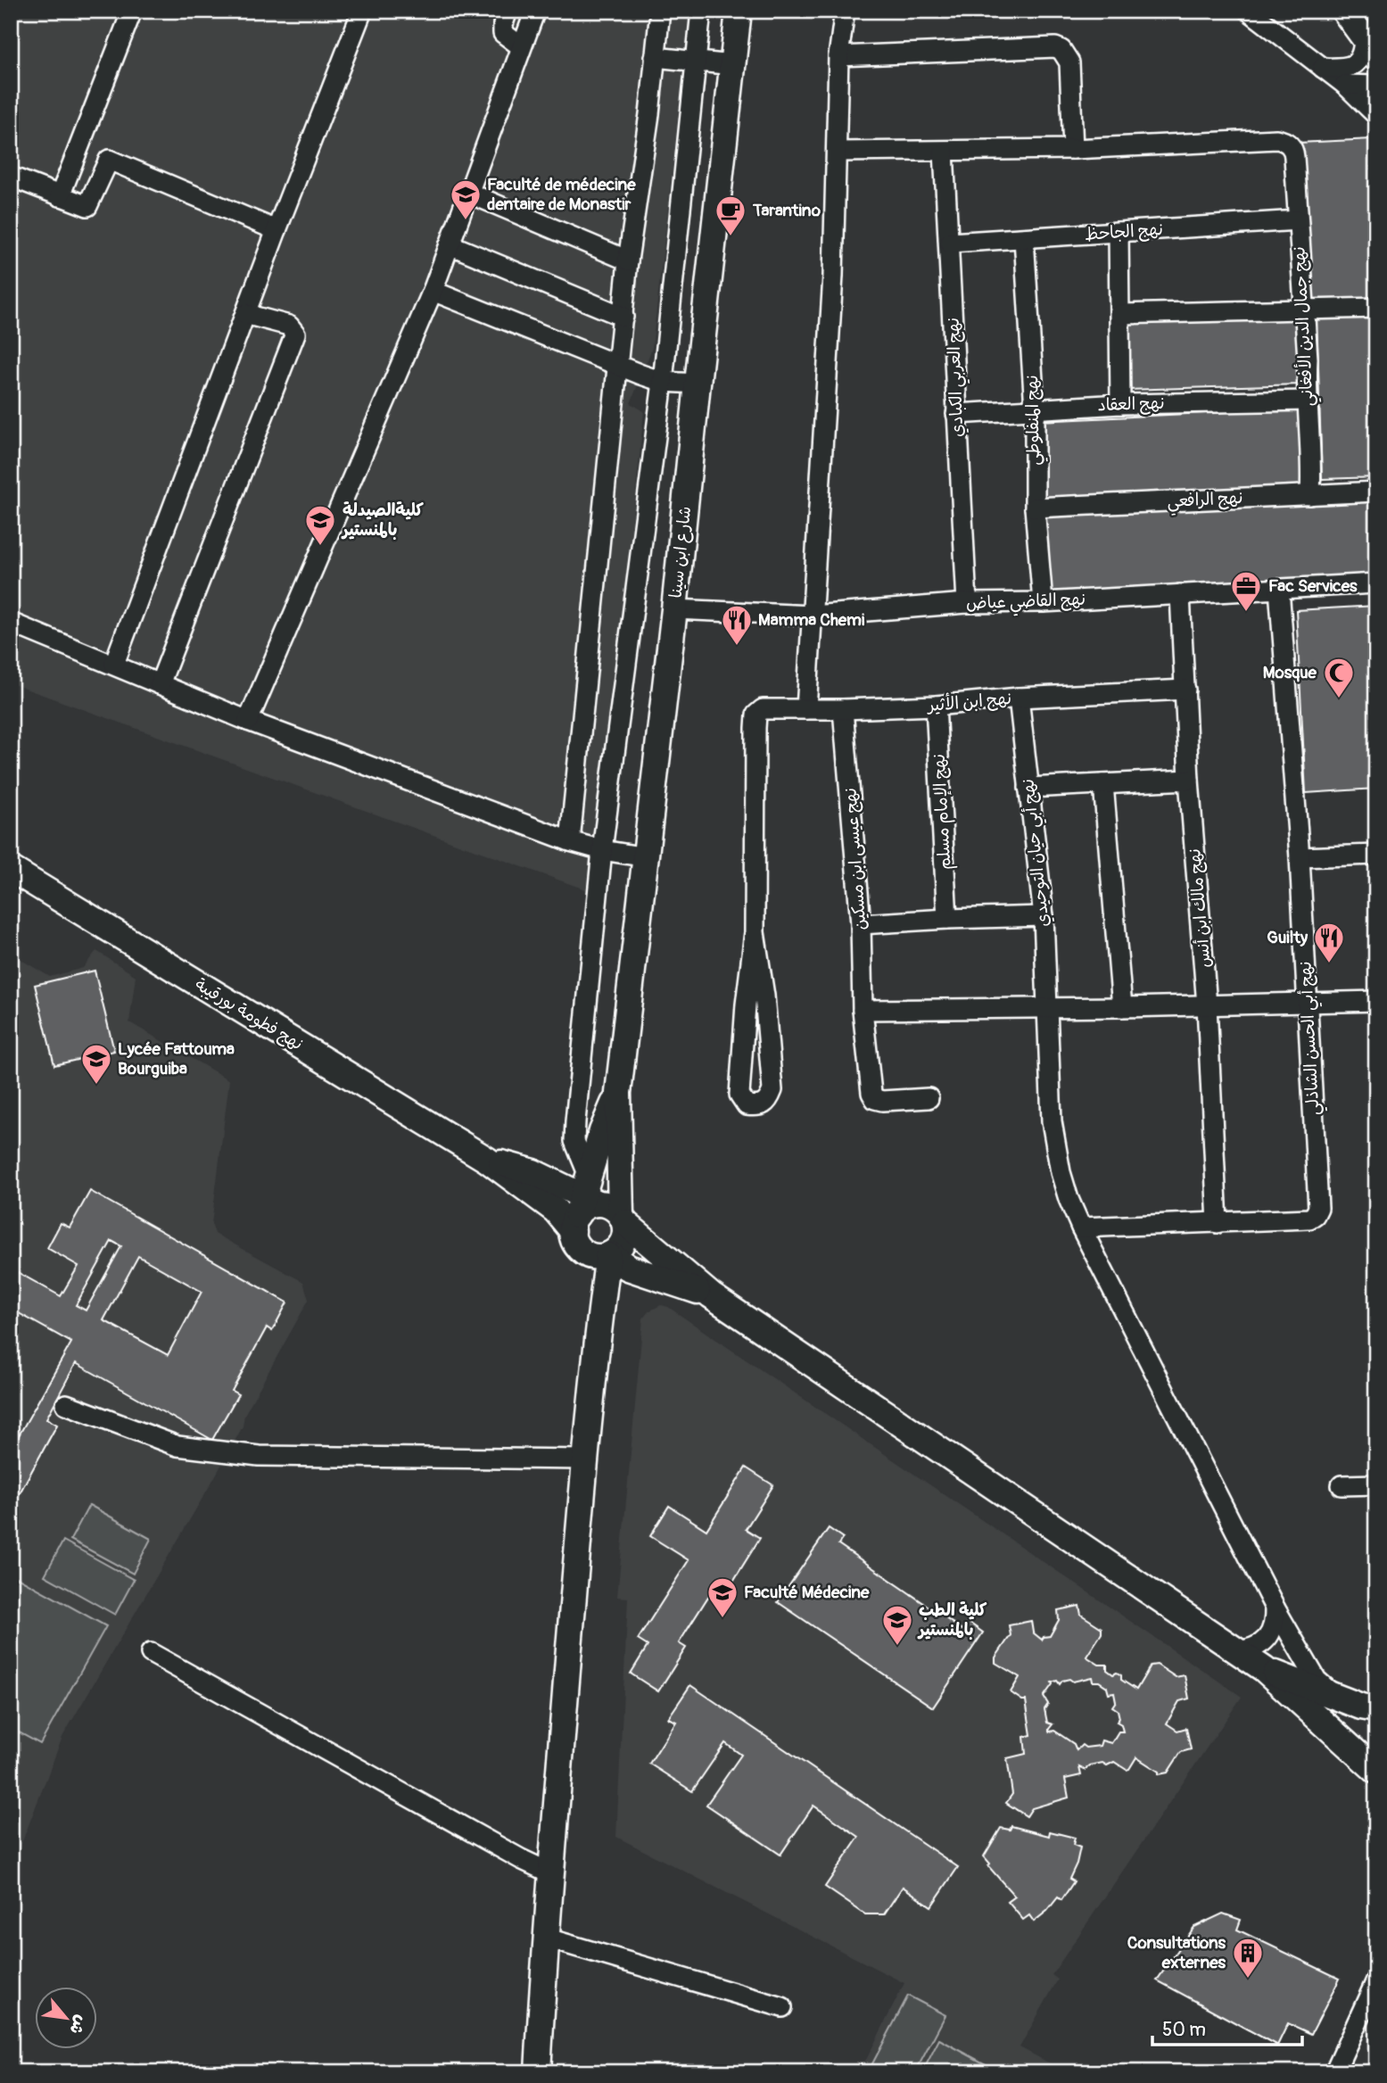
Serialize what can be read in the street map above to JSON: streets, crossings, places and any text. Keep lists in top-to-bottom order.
{
  "streets": {
    "main road": ["شارع ابن سينا", "نهج فطومة بورقيبة"],
    "street": [
      "نهج الجاحظ",
      "نهج جمال الدين الأفغاني",
      "نهج العربي الكبادي",
      "نهج العقاد",
      "نهج المنفلوطي",
      "نهج الرافعي",
      "نهج القاضي عياض",
      "نهج ابن الأثير",
      "نهج الإمام مسلم",
      "نهج أبي حيان التوحيدي",
      "نهج عيسى ابن مسكين",
      "نهج مالك ابن أنس",
      "نهج أبي الحسن الشاذلي"
    ]
  },
  "crossings": [
    ["نهج الجاحظ", "نهج جمال الدين الأفغاني"],
    ["نهج الجاحظ", "نهج العربي الكبادي"],
    ["نهج الجاحظ", "نهج المنفلوطي"],
    ["نهج جمال الدين الأفغاني", "نهج العقاد"],
    ["نهج جمال الدين الأفغاني", "نهج الرافعي"],
    ["نهج العربي الكبادي", "نهج العقاد"],
    ["نهج العربي الكبادي", "نهج القاضي عياض"],
    ["نهج العقاد", "نهج المنفلوطي"],
    ["نهج المنفلوطي", "نهج الرافعي"],
    ["نهج المنفلوطي", "نهج القاضي عياض"],
    ["شارع ابن سينا", "نهج القاضي عياض"],
    ["نهج القاضي عياض", "نهج مالك ابن أنس"],
    ["نهج القاضي عياض", "نهج أبي الحسن الشاذلي"],
    ["نهج ابن الأثير", "نهج الإمام مسلم"],
    ["نهج ابن الأثير", "نهج أبي حيان التوحيدي"],
    ["نهج ابن الأثير", "نهج عيسى ابن مسكين"],
    ["نهج ابن الأثير", "نهج مالك ابن أنس"],
    ["نهج أبي حيان التوحيدي", "نهج أبي الحسن الشاذلي"],
    ["نهج مالك ابن أنس", "نهج أبي الحسن الشاذلي"]
  ],
  "places": {
    "school or university": [
      "Faculté de médecine dentaire de Monastir",
      "كليةالصيدلة بالمنستير",
      "Lycée Fattouma Bourguiba",
      "Faculté Médecine",
      "كلية الطب بالمنستير"
    ],
    "cafe": ["Tarantino"],
    "office": ["Fac Services"],
    "restaurant": ["Mamma Chemi", "Guilty"],
    "mosque": ["Mosque"],
    "building": ["Consultations externes"]
  },
  "scale_bar": "50 m",
  "north": "bottom right"
}
